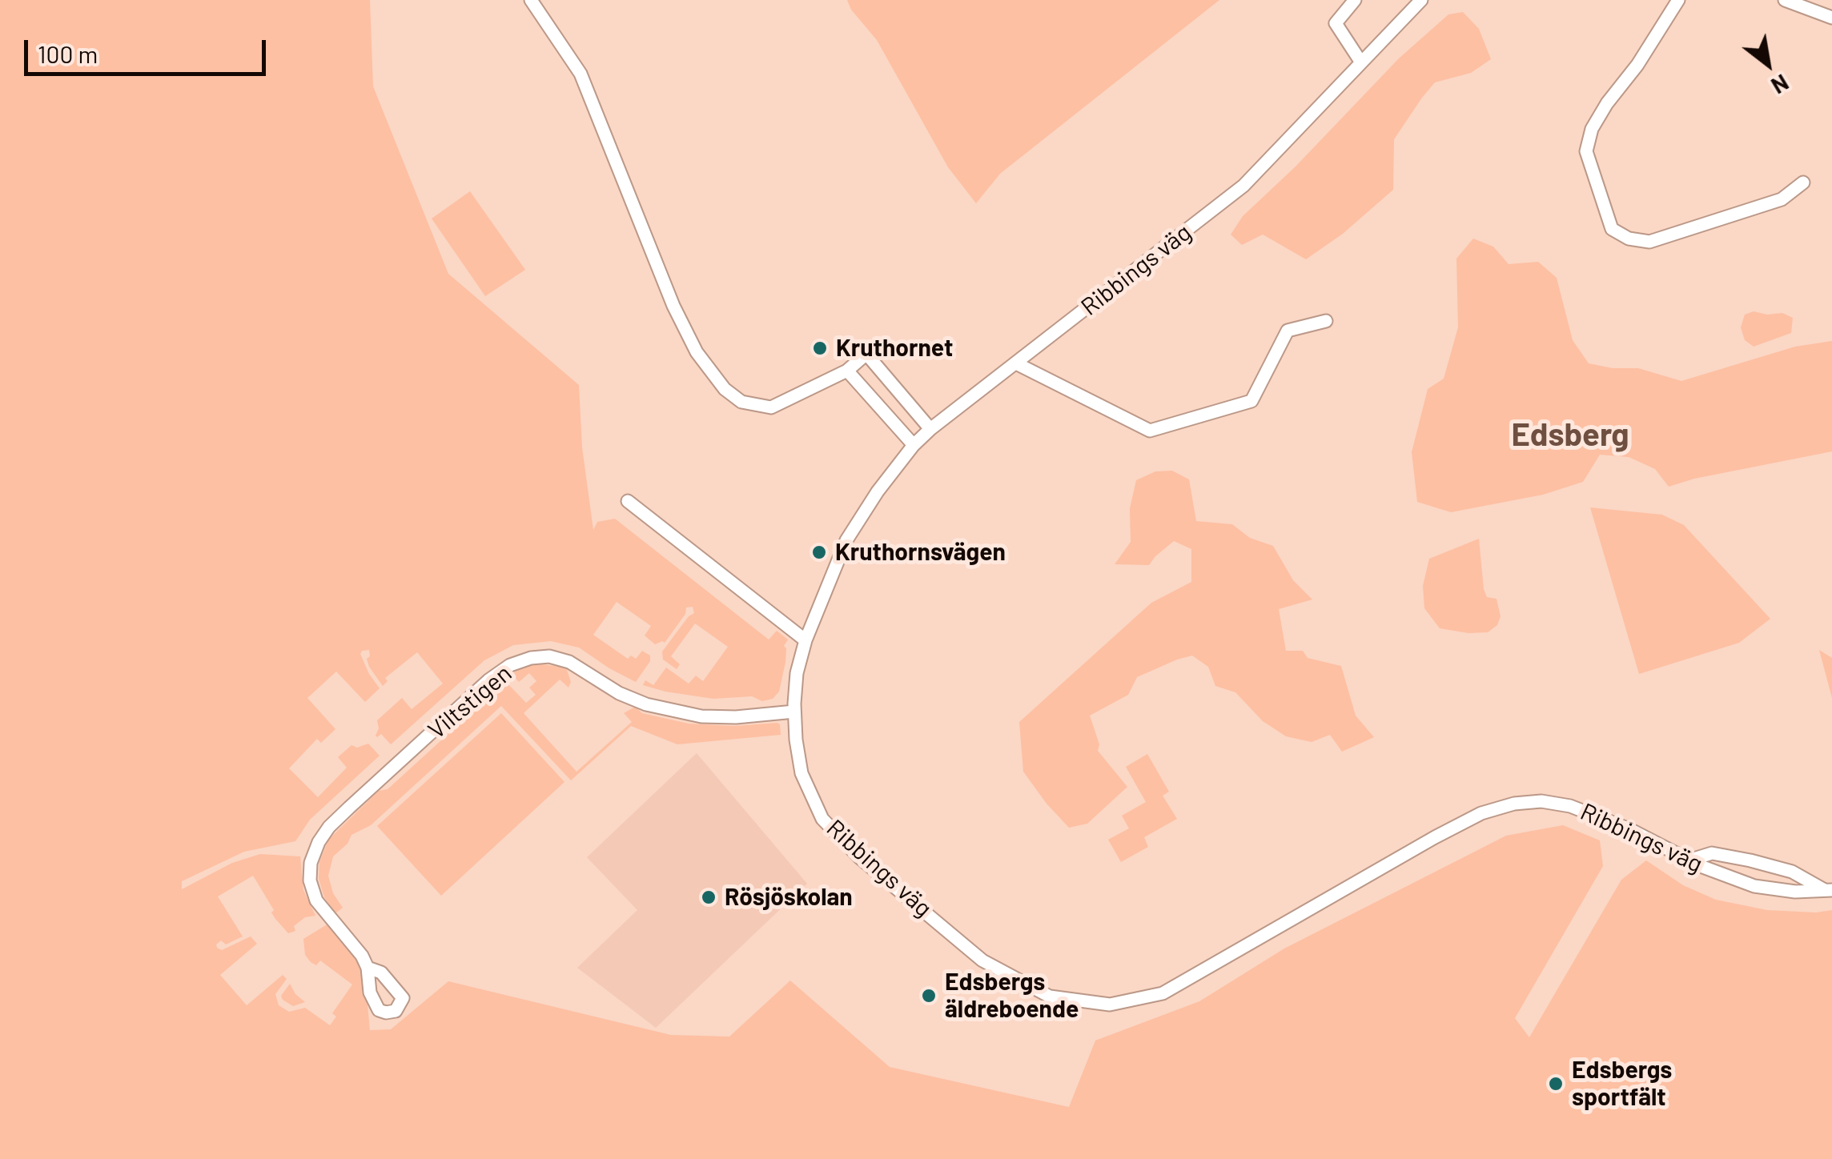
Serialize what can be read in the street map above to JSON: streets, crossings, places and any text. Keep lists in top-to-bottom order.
{
  "streets": {
    "street": ["Ribbings väg", "Viltstigen"]
  },
  "crossings": [
    ["Ribbings väg", "Viltstigen"]
  ],
  "districts": ["Edsberg"],
  "places": [
    "Kruthornet",
    "Kruthornsvägen",
    "Rösjöskolan",
    "Edsbergs äldreboende",
    "Edsbergs sportfält"
  ],
  "scale_bar": "100 m",
  "north": "bottom right"
}
